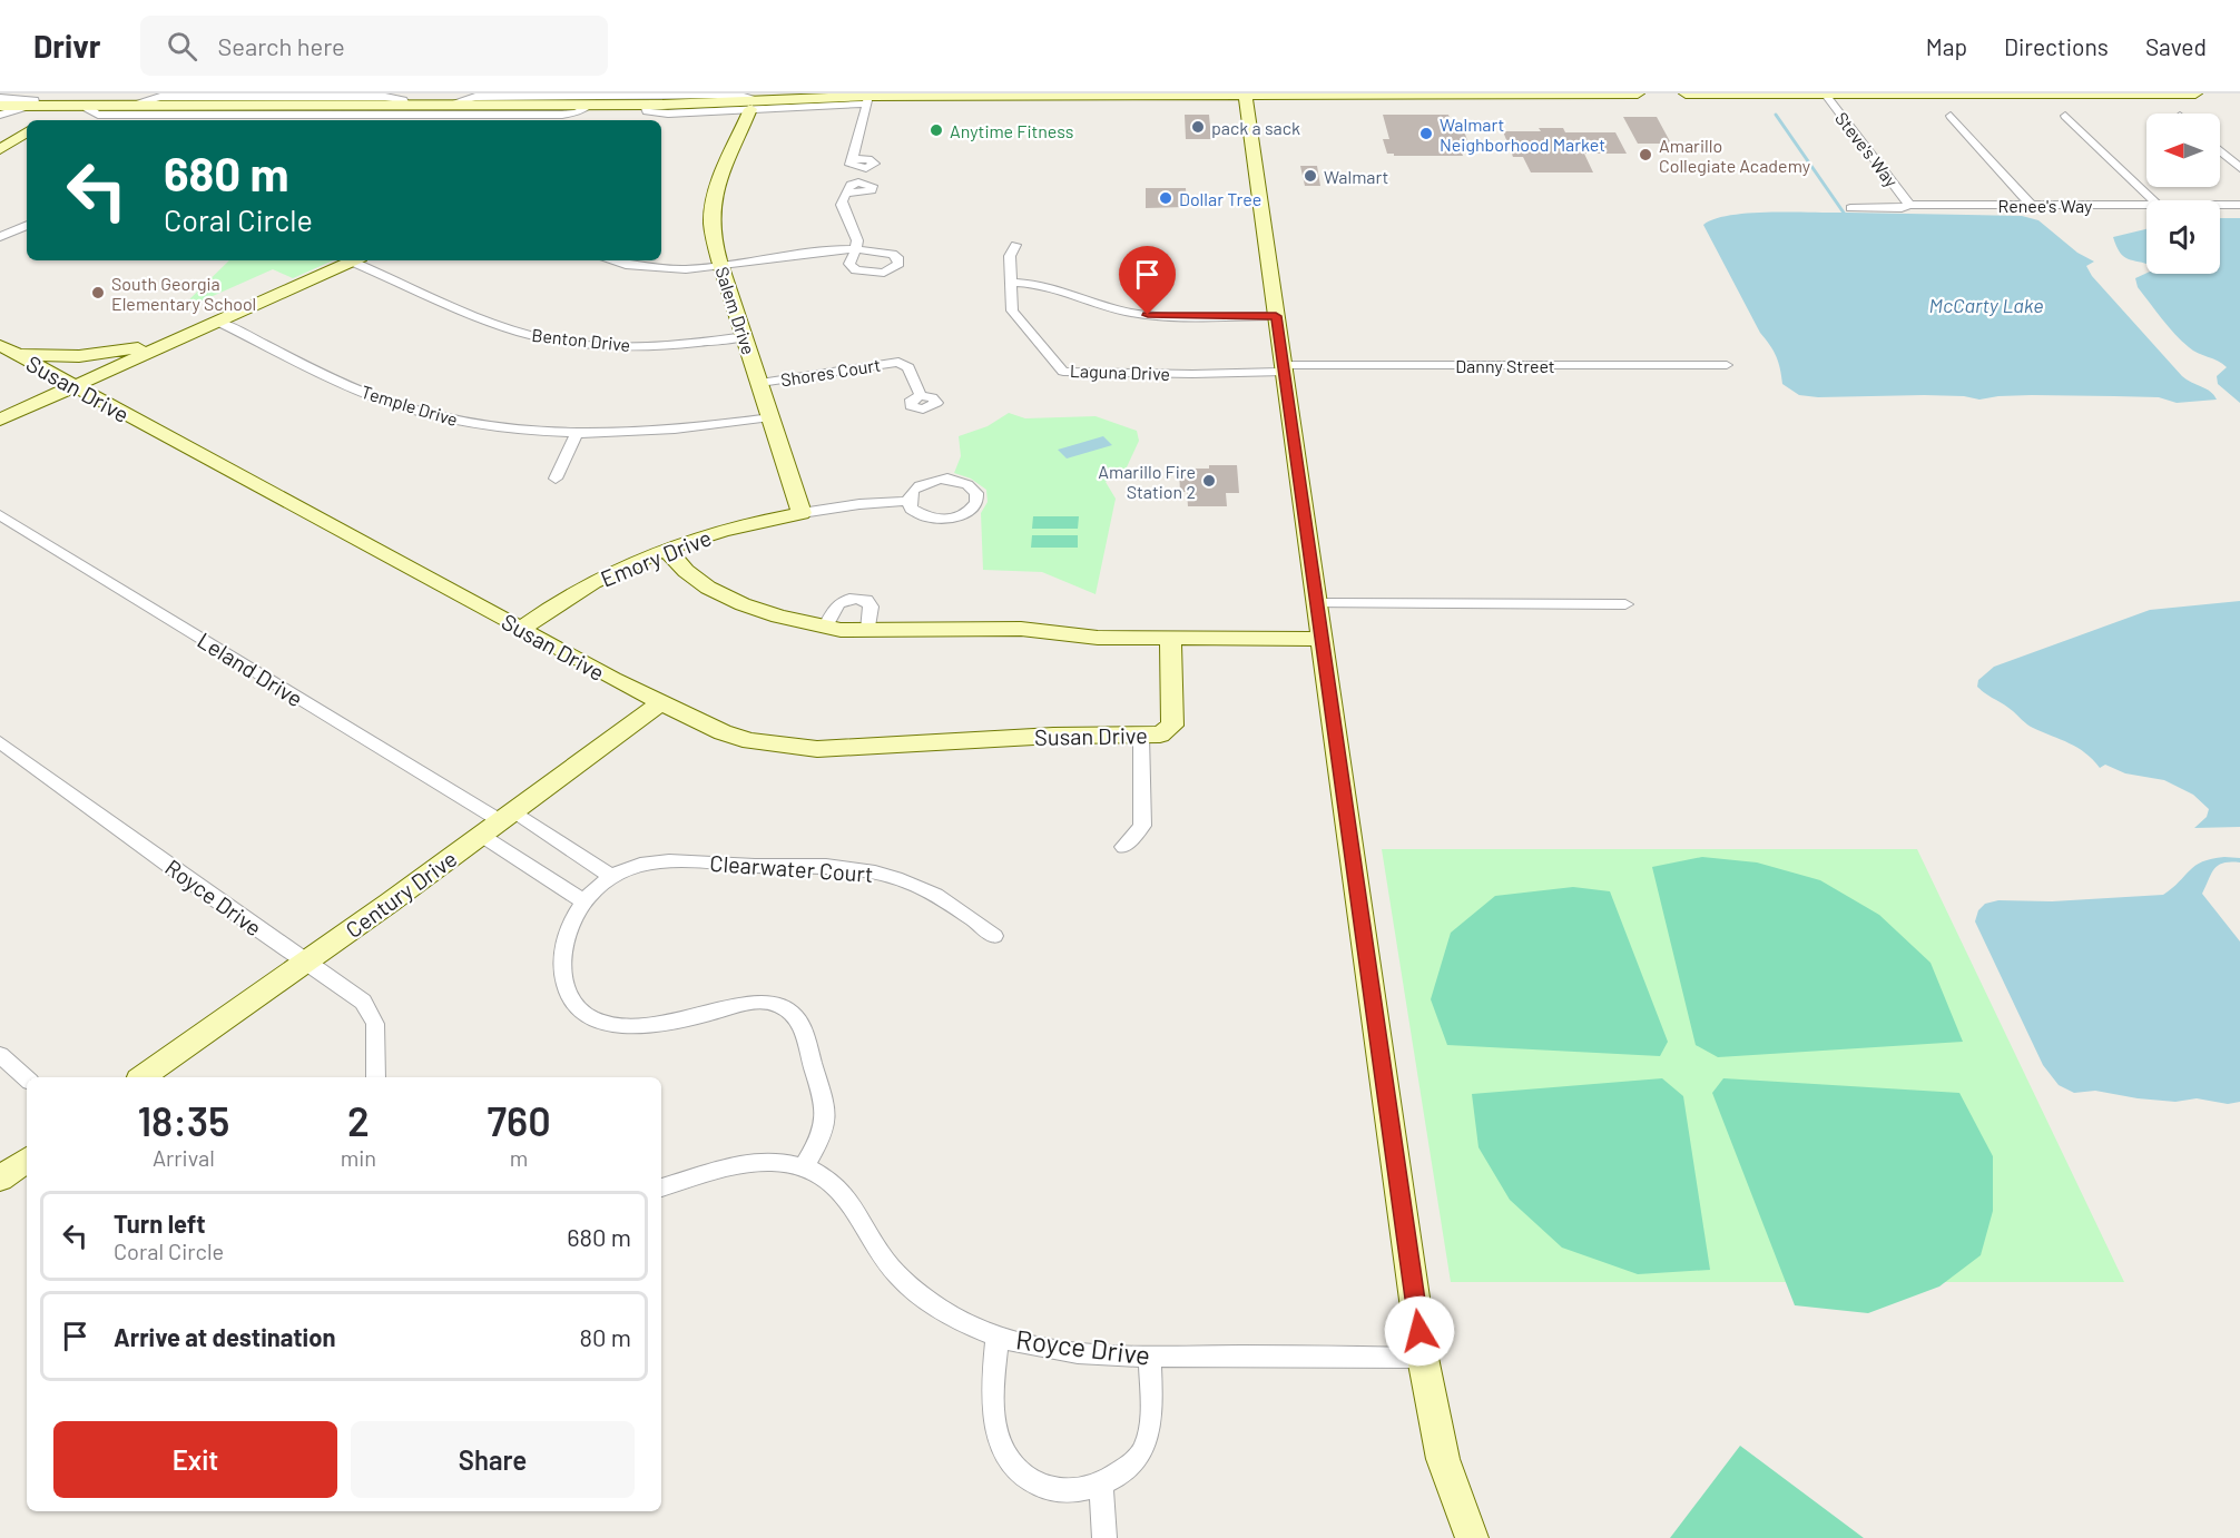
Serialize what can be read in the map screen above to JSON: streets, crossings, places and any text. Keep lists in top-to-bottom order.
{
  "streets": {
    "main road": [
      "Salem Drive",
      "Susan Drive",
      "Emory Drive",
      "Century Drive"
    ],
    "street": [
      "Steve's Way",
      "Renee's Way",
      "Benton Drive",
      "Danny Street",
      "Shores Court",
      "Laguna Drive",
      "Temple Drive",
      "Leland Drive",
      "Clearwater Court",
      "Royce Drive"
    ]
  },
  "crossings": [
    ["Steve's Way", "Renee's Way"],
    ["Salem Drive", "Benton Drive"],
    ["Salem Drive", "Shores Court"],
    ["Salem Drive", "Temple Drive"],
    ["Salem Drive", "Emory Drive"],
    ["Danny Street", "Laguna Drive"],
    ["Susan Drive", "Emory Drive"],
    ["Susan Drive", "Century Drive"],
    ["Leland Drive", "Clearwater Court"],
    ["Leland Drive", "Century Drive"],
    ["Century Drive", "Royce Drive"]
  ],
  "water": ["McCarty Lake"],
  "places": [
    "pack a sack",
    "Anytime Fitness",
    "Walmart Neighborhood Market",
    "Amarillo Collegiate Academy",
    "Walmart",
    "Dollar Tree",
    "South Georgia Elementary School",
    "Amarillo Fire Station 2"
  ],
  "north": "left",
  "page": {
    "header": "Drivr",
    "search": "Search here",
    "nav": ["Map", "Directions", "Saved"],
    "turn": ["680 m", "Coral Circle"],
    "eta": [
      "18:35",
      "Arrival",
      "2",
      "min",
      "760",
      "m"
    ],
    "list": [
      {
        "name": "Turn left",
        "note": "Coral Circle",
        "value": "680 m"
      },
      {
        "name": "Arrive at destination",
        "value": "80 m"
      }
    ],
    "buttons": ["Exit", "Share"]
  }
}
